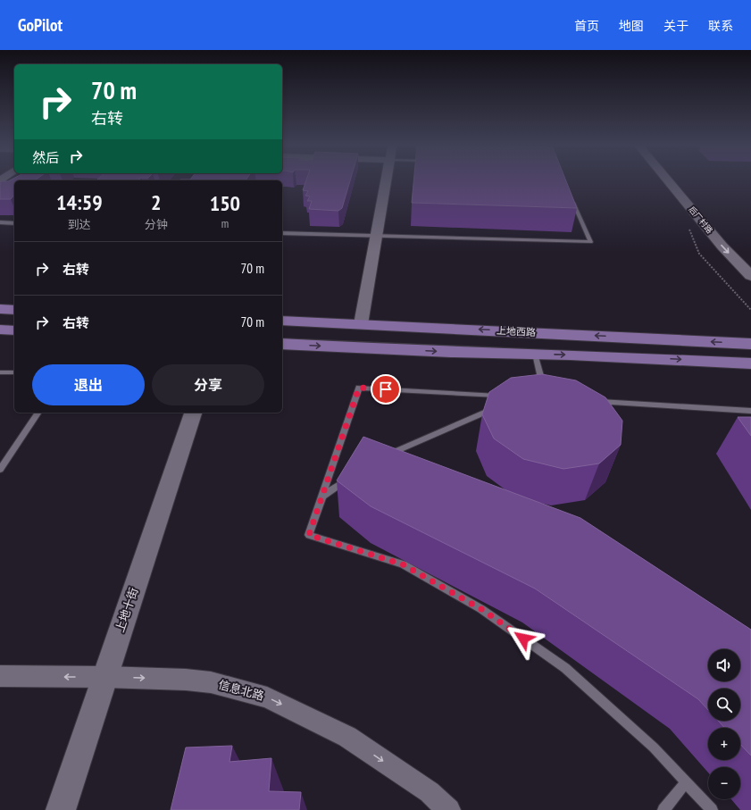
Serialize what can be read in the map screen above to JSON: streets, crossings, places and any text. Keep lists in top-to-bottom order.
{
  "streets": {
    "main road": ["后厂村路", "上地西路"],
    "street": ["上地十街", "信息北路"]
  },
  "crossings": [
    ["上地十街", "信息北路"]
  ],
  "one_way": ["后厂村路"],
  "page": {
    "header": "GoPilot",
    "nav": [
      "首页",
      "地图",
      "关于",
      "联系"
    ],
    "turn": ["70 m", "右转"],
    "then": "然后",
    "eta": [
      "14:59",
      "到达",
      "2",
      "分钟",
      "150",
      "m"
    ],
    "list": [
      {
        "name": "右转",
        "value": "70 m"
      },
      {
        "name": "右转",
        "value": "70 m"
      }
    ],
    "buttons": ["退出", "分享"],
    "map_buttons": ["+", "−"]
  }
}
